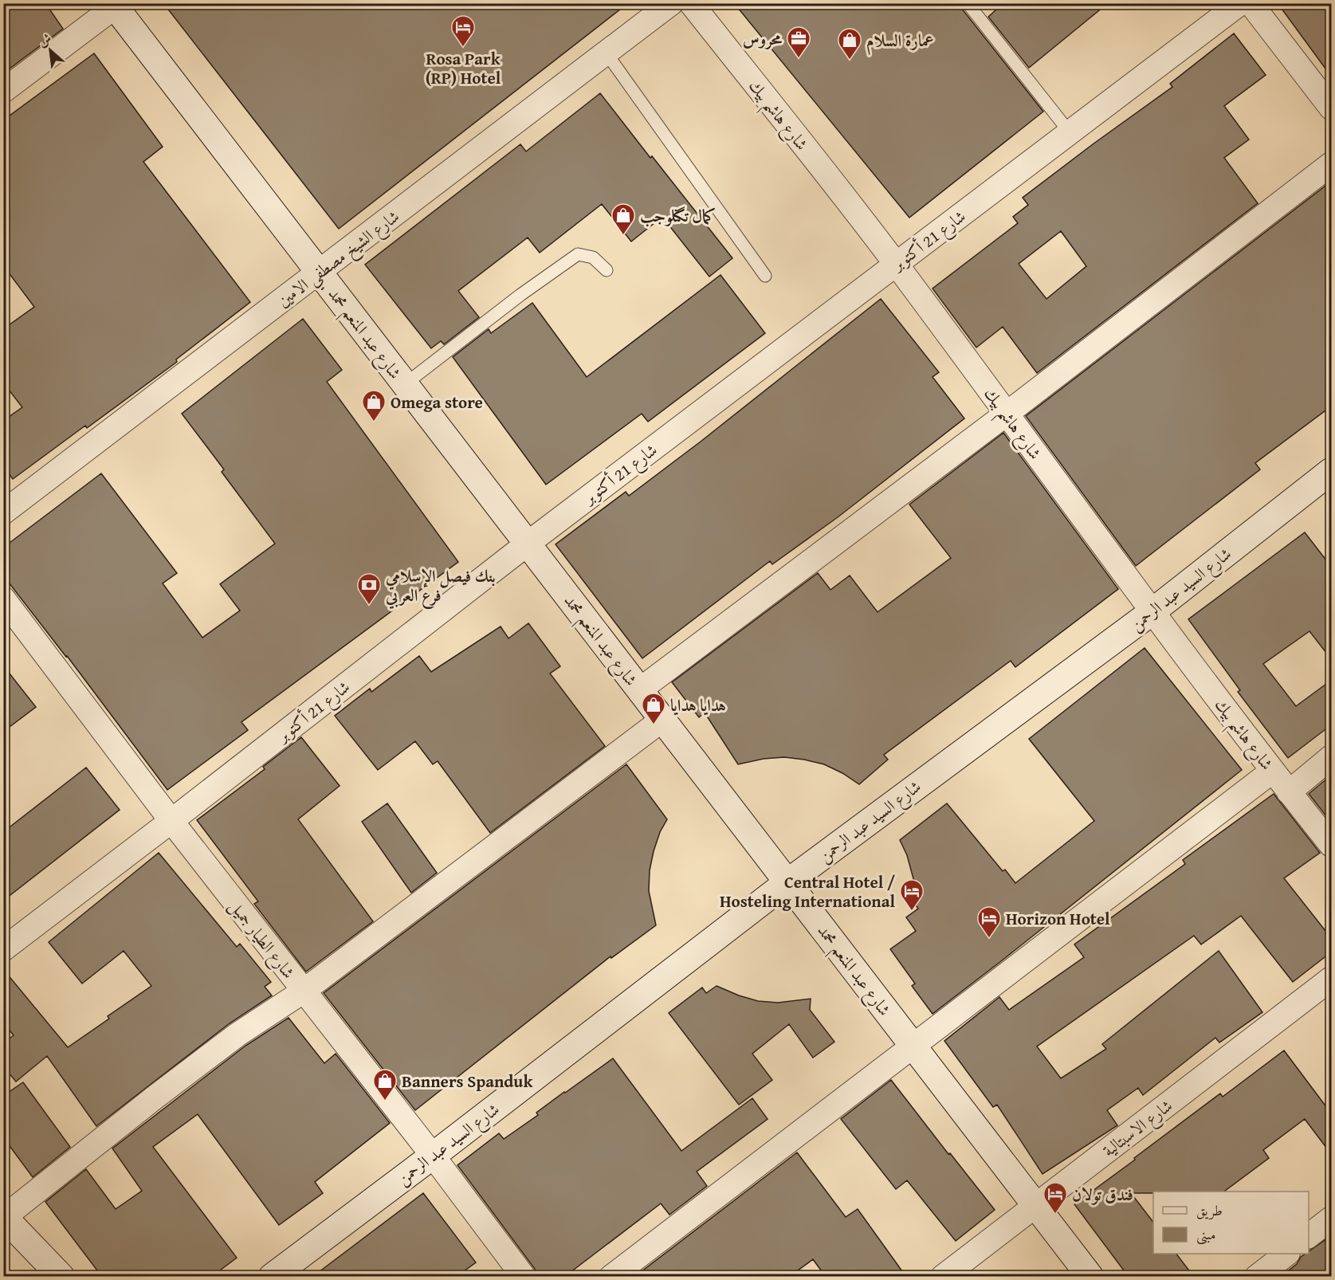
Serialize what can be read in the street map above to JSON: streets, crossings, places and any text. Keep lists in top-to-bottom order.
{
  "streets": {
    "street": [
      "شارع هاشم بيك",
      "شارع 21 أكتوبر",
      "شارع الشيخ مصطفي الامين",
      "شارع عبد المنعم محمد",
      "شارع السيد عبد الرحمن",
      "شارع الطيار جميل",
      "شارع الاسبتالية"
    ]
  },
  "crossings": [
    ["شارع هاشم بيك", "شارع 21 أكتوبر"],
    ["شارع هاشم بيك", "شارع السيد عبد الرحمن"],
    ["شارع 21 أكتوبر", "شارع عبد المنعم محمد"],
    ["شارع 21 أكتوبر", "شارع الطيار جميل"],
    ["شارع الشيخ مصطفي الامين", "شارع عبد المنعم محمد"],
    ["شارع عبد المنعم محمد", "شارع السيد عبد الرحمن"],
    ["شارع عبد المنعم محمد", "شارع الاسبتالية"],
    ["شارع السيد عبد الرحمن", "شارع الطيار جميل"]
  ],
  "places": {
    "hotel": [
      "Rosa Park (RP) Hotel",
      "Central Hotel / Hosteling International",
      "Horizon Hotel",
      "فندق تولان"
    ],
    "office": ["محروس"],
    "shop": [
      "عمارة السلام",
      "كمال تگنلوجب",
      "Omega store",
      "هدايا هدايا",
      "Banners Spanduk"
    ],
    "bank": ["بنك فيصل الإسلامي فرع العربي"]
  },
  "legend": ["طريق", "مبنى"],
  "north": "top left"
}
